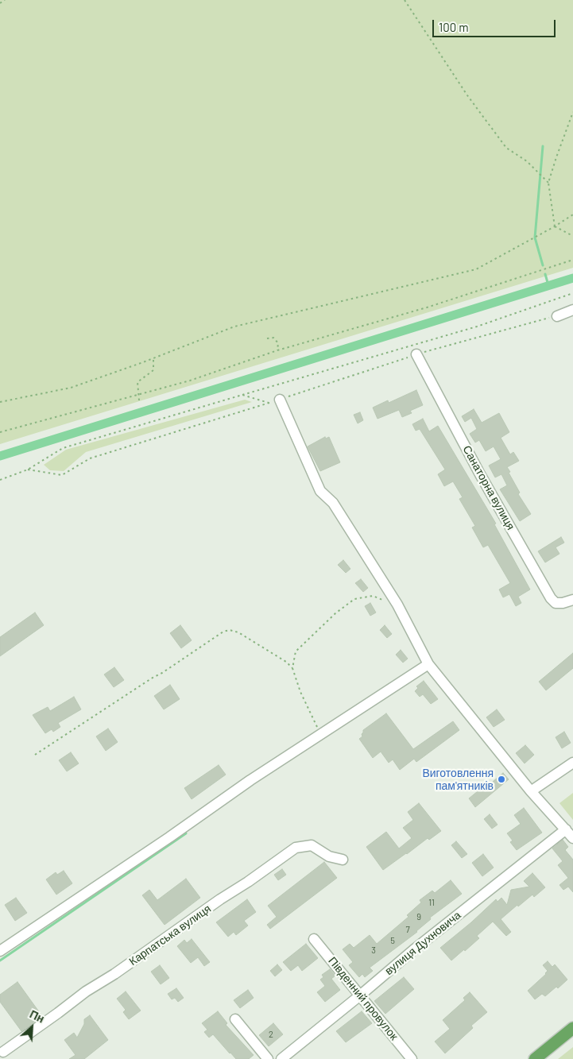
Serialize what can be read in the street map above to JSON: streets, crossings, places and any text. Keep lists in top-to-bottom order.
{
  "streets": {
    "street": [
      "Санаторна вулиця",
      "Карпатська вулиця",
      "вулиця Духновича",
      "Південний провулок"
    ]
  },
  "crossings": [
    ["вулиця Духновича", "Південний провулок"]
  ],
  "places": ["Виготовлення пам'ятників"],
  "house_numbers": [
    "11",
    "9",
    "7",
    "5",
    "3",
    "2"
  ],
  "scale_bar": "100 m",
  "north": "top right"
}
